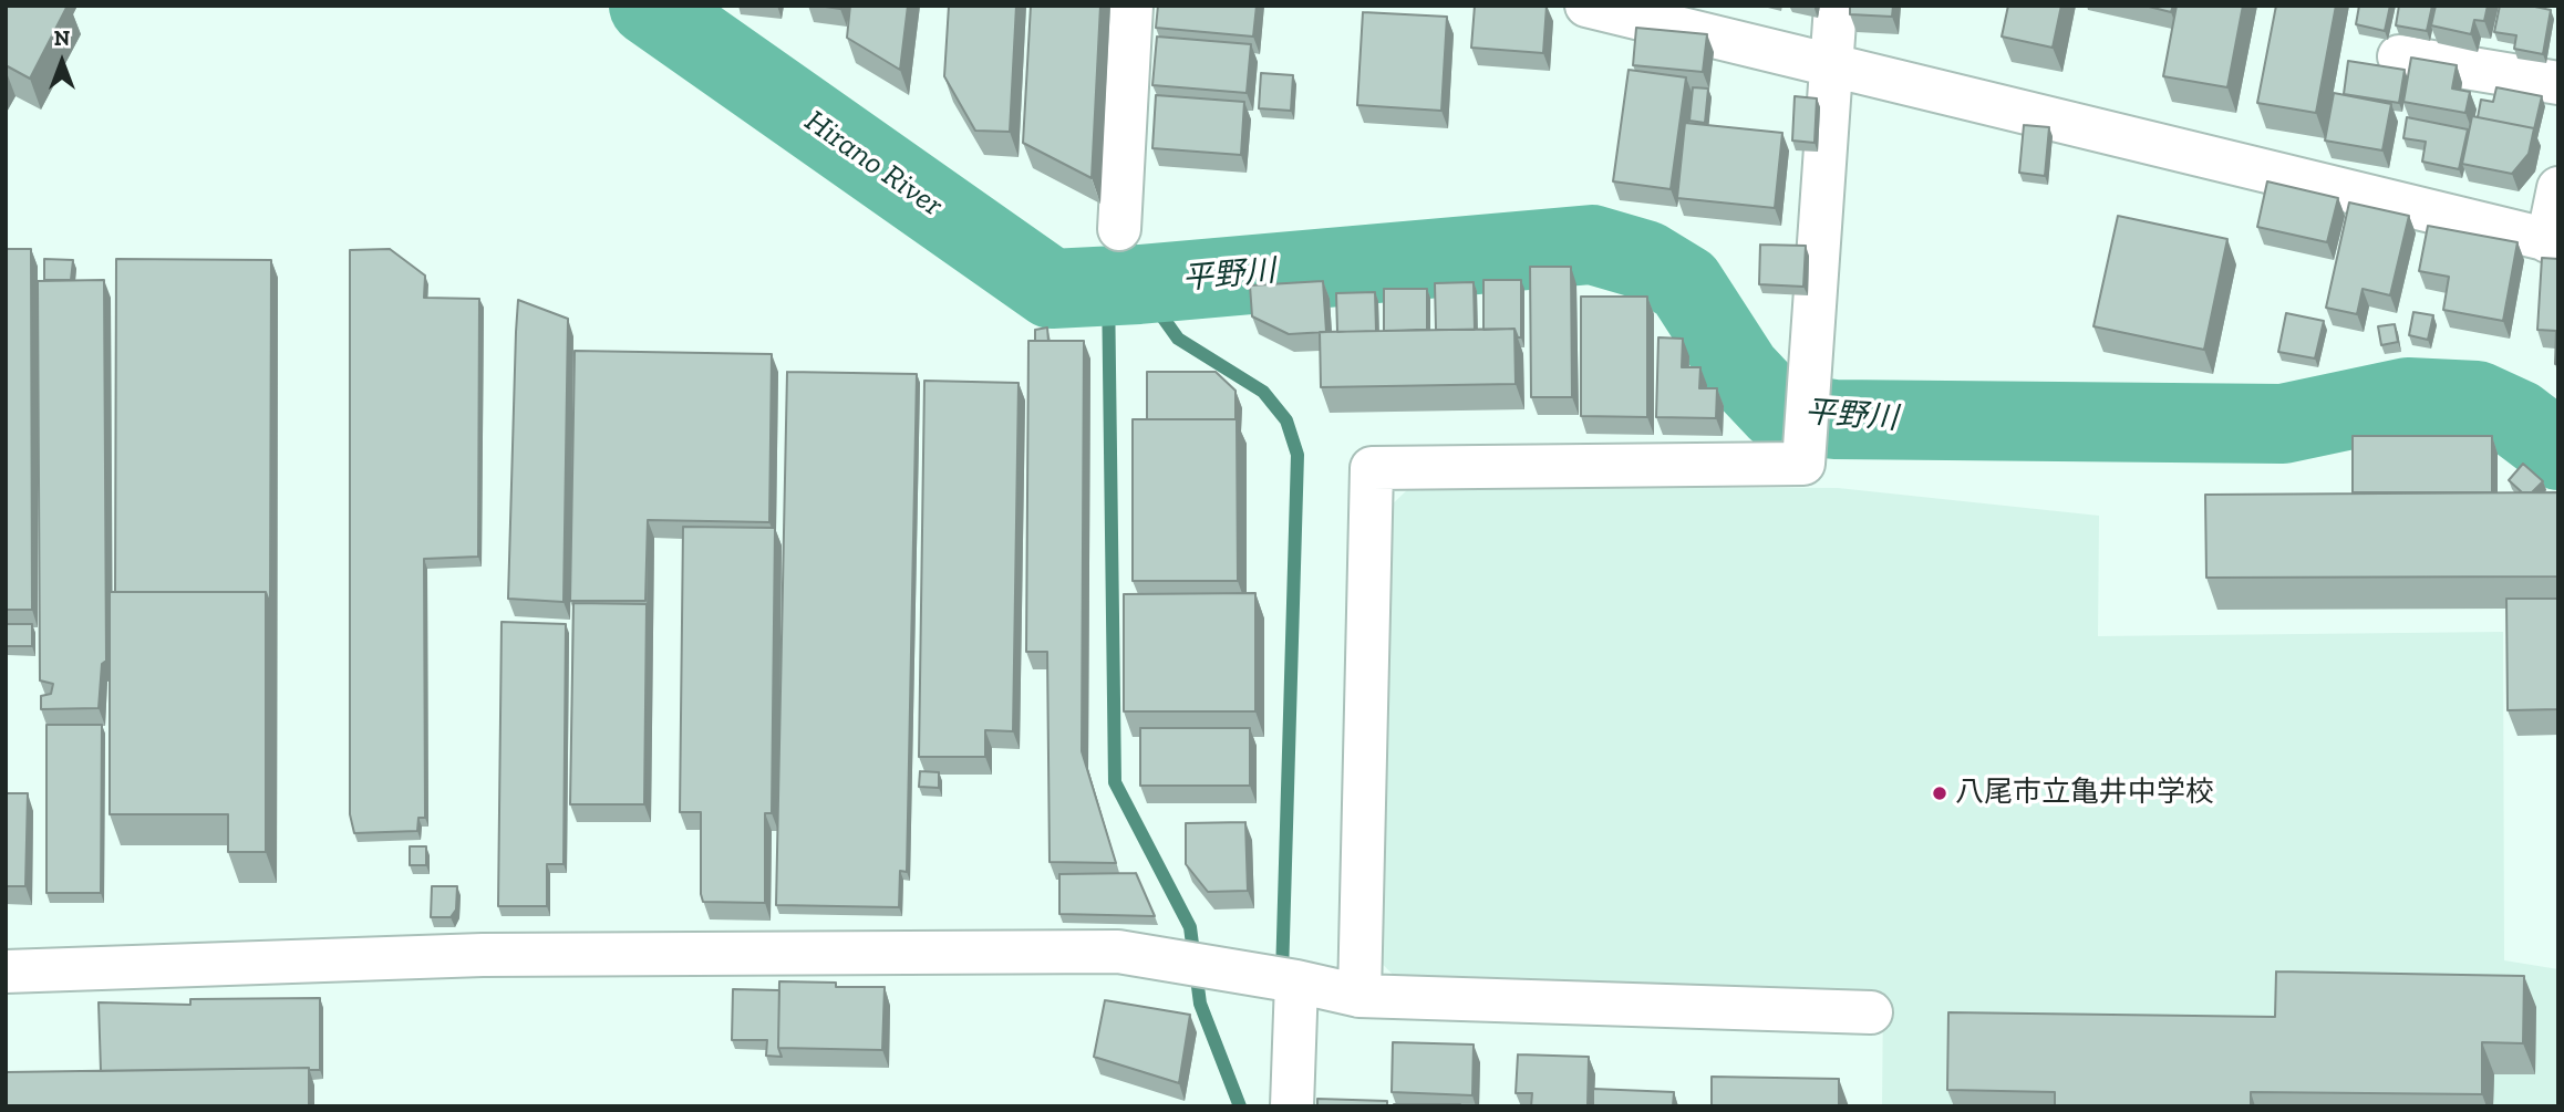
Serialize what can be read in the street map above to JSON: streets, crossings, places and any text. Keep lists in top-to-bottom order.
{
  "water": ["Hirano River", "平野川"],
  "places": ["八尾市立亀井中学校"],
  "north": "top"
}
